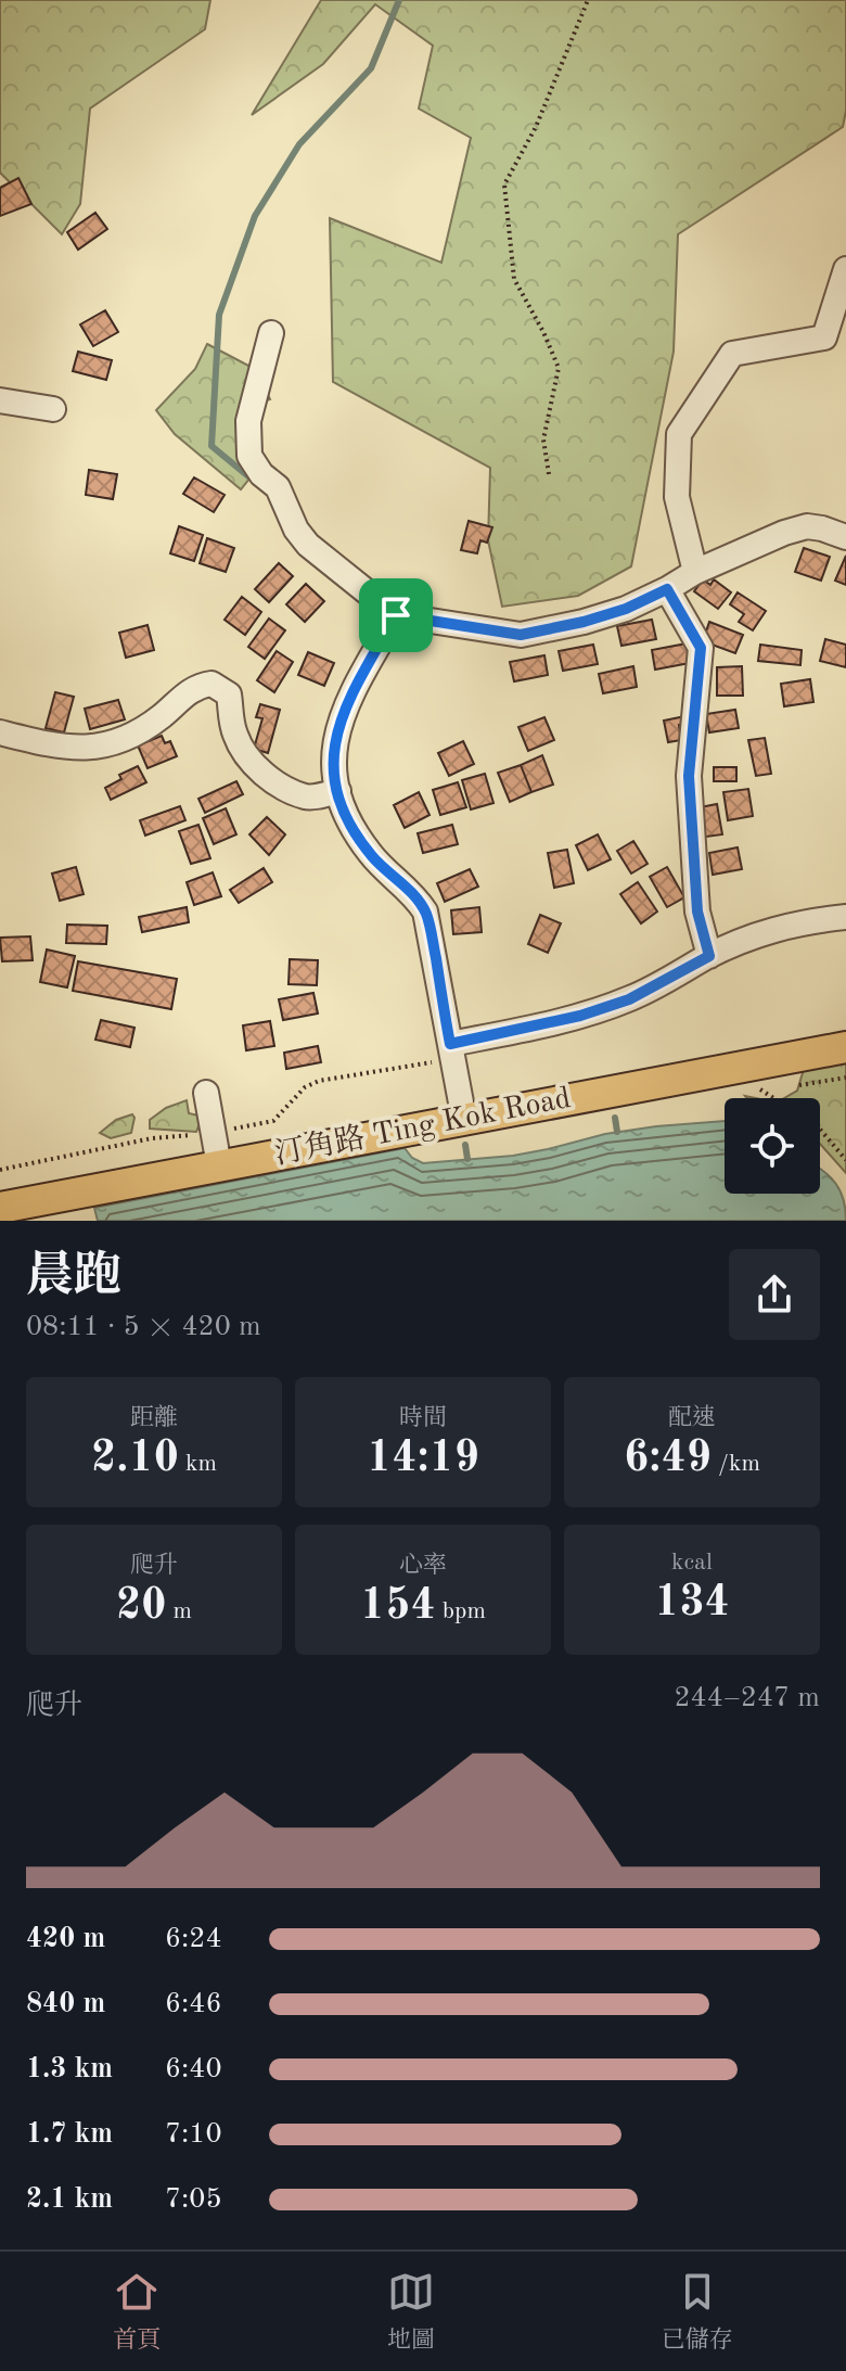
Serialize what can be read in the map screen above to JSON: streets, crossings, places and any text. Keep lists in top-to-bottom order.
{
  "streets": {
    "main road": ["汀角路 Ting Kok Road"]
  },
  "page": {
    "heading": ["晨跑", "08:11 · 5 × 420 m"],
    "stats": [
      ["距離", "2.10 km"],
      ["時間", "14:19"],
      ["配速", "6:49 /km"],
      ["爬升", "20 m"],
      ["心率", "154 bpm"],
      ["kcal", "134"]
    ],
    "chart": ["爬升", "244–247 m"],
    "list": [
      {
        "name": "420 m",
        "note": "6:24"
      },
      {
        "name": "840 m",
        "note": "6:46"
      },
      {
        "name": "1.3 km",
        "note": "6:40"
      },
      {
        "name": "1.7 km",
        "note": "7:10"
      },
      {
        "name": "2.1 km",
        "note": "7:05"
      }
    ],
    "tabs": ["首頁", "地圖", "已儲存"]
  }
}
